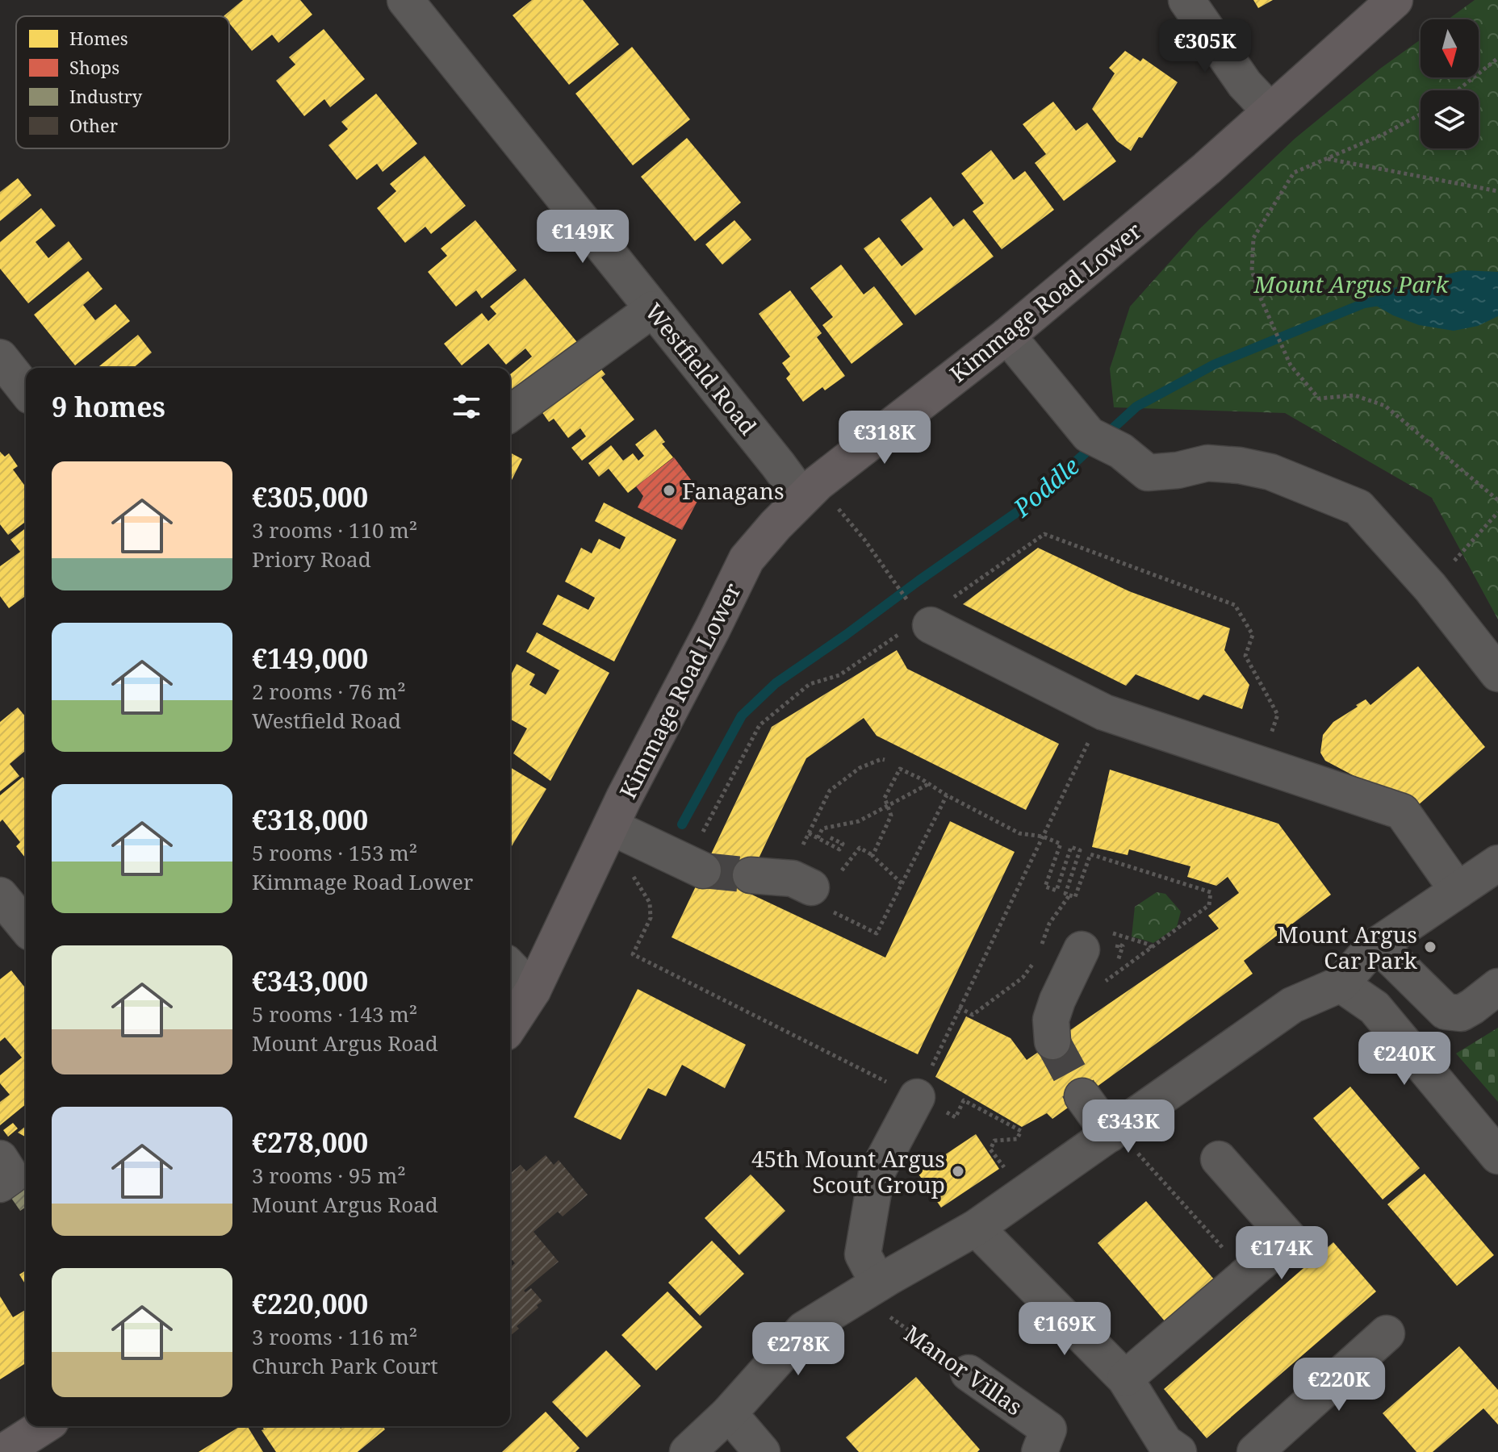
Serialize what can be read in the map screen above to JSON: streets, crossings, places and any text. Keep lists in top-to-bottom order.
{
  "streets": {
    "main road": ["Kimmage Road Lower"],
    "street": ["Westfield Road", "Manor Villas"]
  },
  "crossings": [
    ["Kimmage Road Lower", "Westfield Road"]
  ],
  "water": ["Poddle"],
  "parks": ["Mount Argus Park"],
  "places": ["Fanagans", "Mount Argus Car Park", "45th Mount Argus Scout Group"],
  "legend": [
    "Homes",
    "Shops",
    "Industry",
    "Other"
  ],
  "north": "bottom",
  "page": {
    "price": [
      "€305K",
      "€149K",
      "€318K",
      "€240K",
      "€343K",
      "€174K",
      "€169K",
      "€278K",
      "€220K"
    ],
    "heading": "9 homes",
    "list": [
      {
        "name": "€305,000",
        "note": "3 rooms · 110 m² · Priory Road"
      },
      {
        "name": "€149,000",
        "note": "2 rooms · 76 m² · Westfield Road"
      },
      {
        "name": "€318,000",
        "note": "5 rooms · 153 m² · Kimmage Road Lower"
      },
      {
        "name": "€343,000",
        "note": "5 rooms · 143 m² · Mount Argus Road"
      },
      {
        "name": "€278,000",
        "note": "3 rooms · 95 m² · Mount Argus Road"
      },
      {
        "name": "€220,000",
        "note": "3 rooms · 116 m² · Church Park Court"
      }
    ]
  }
}
